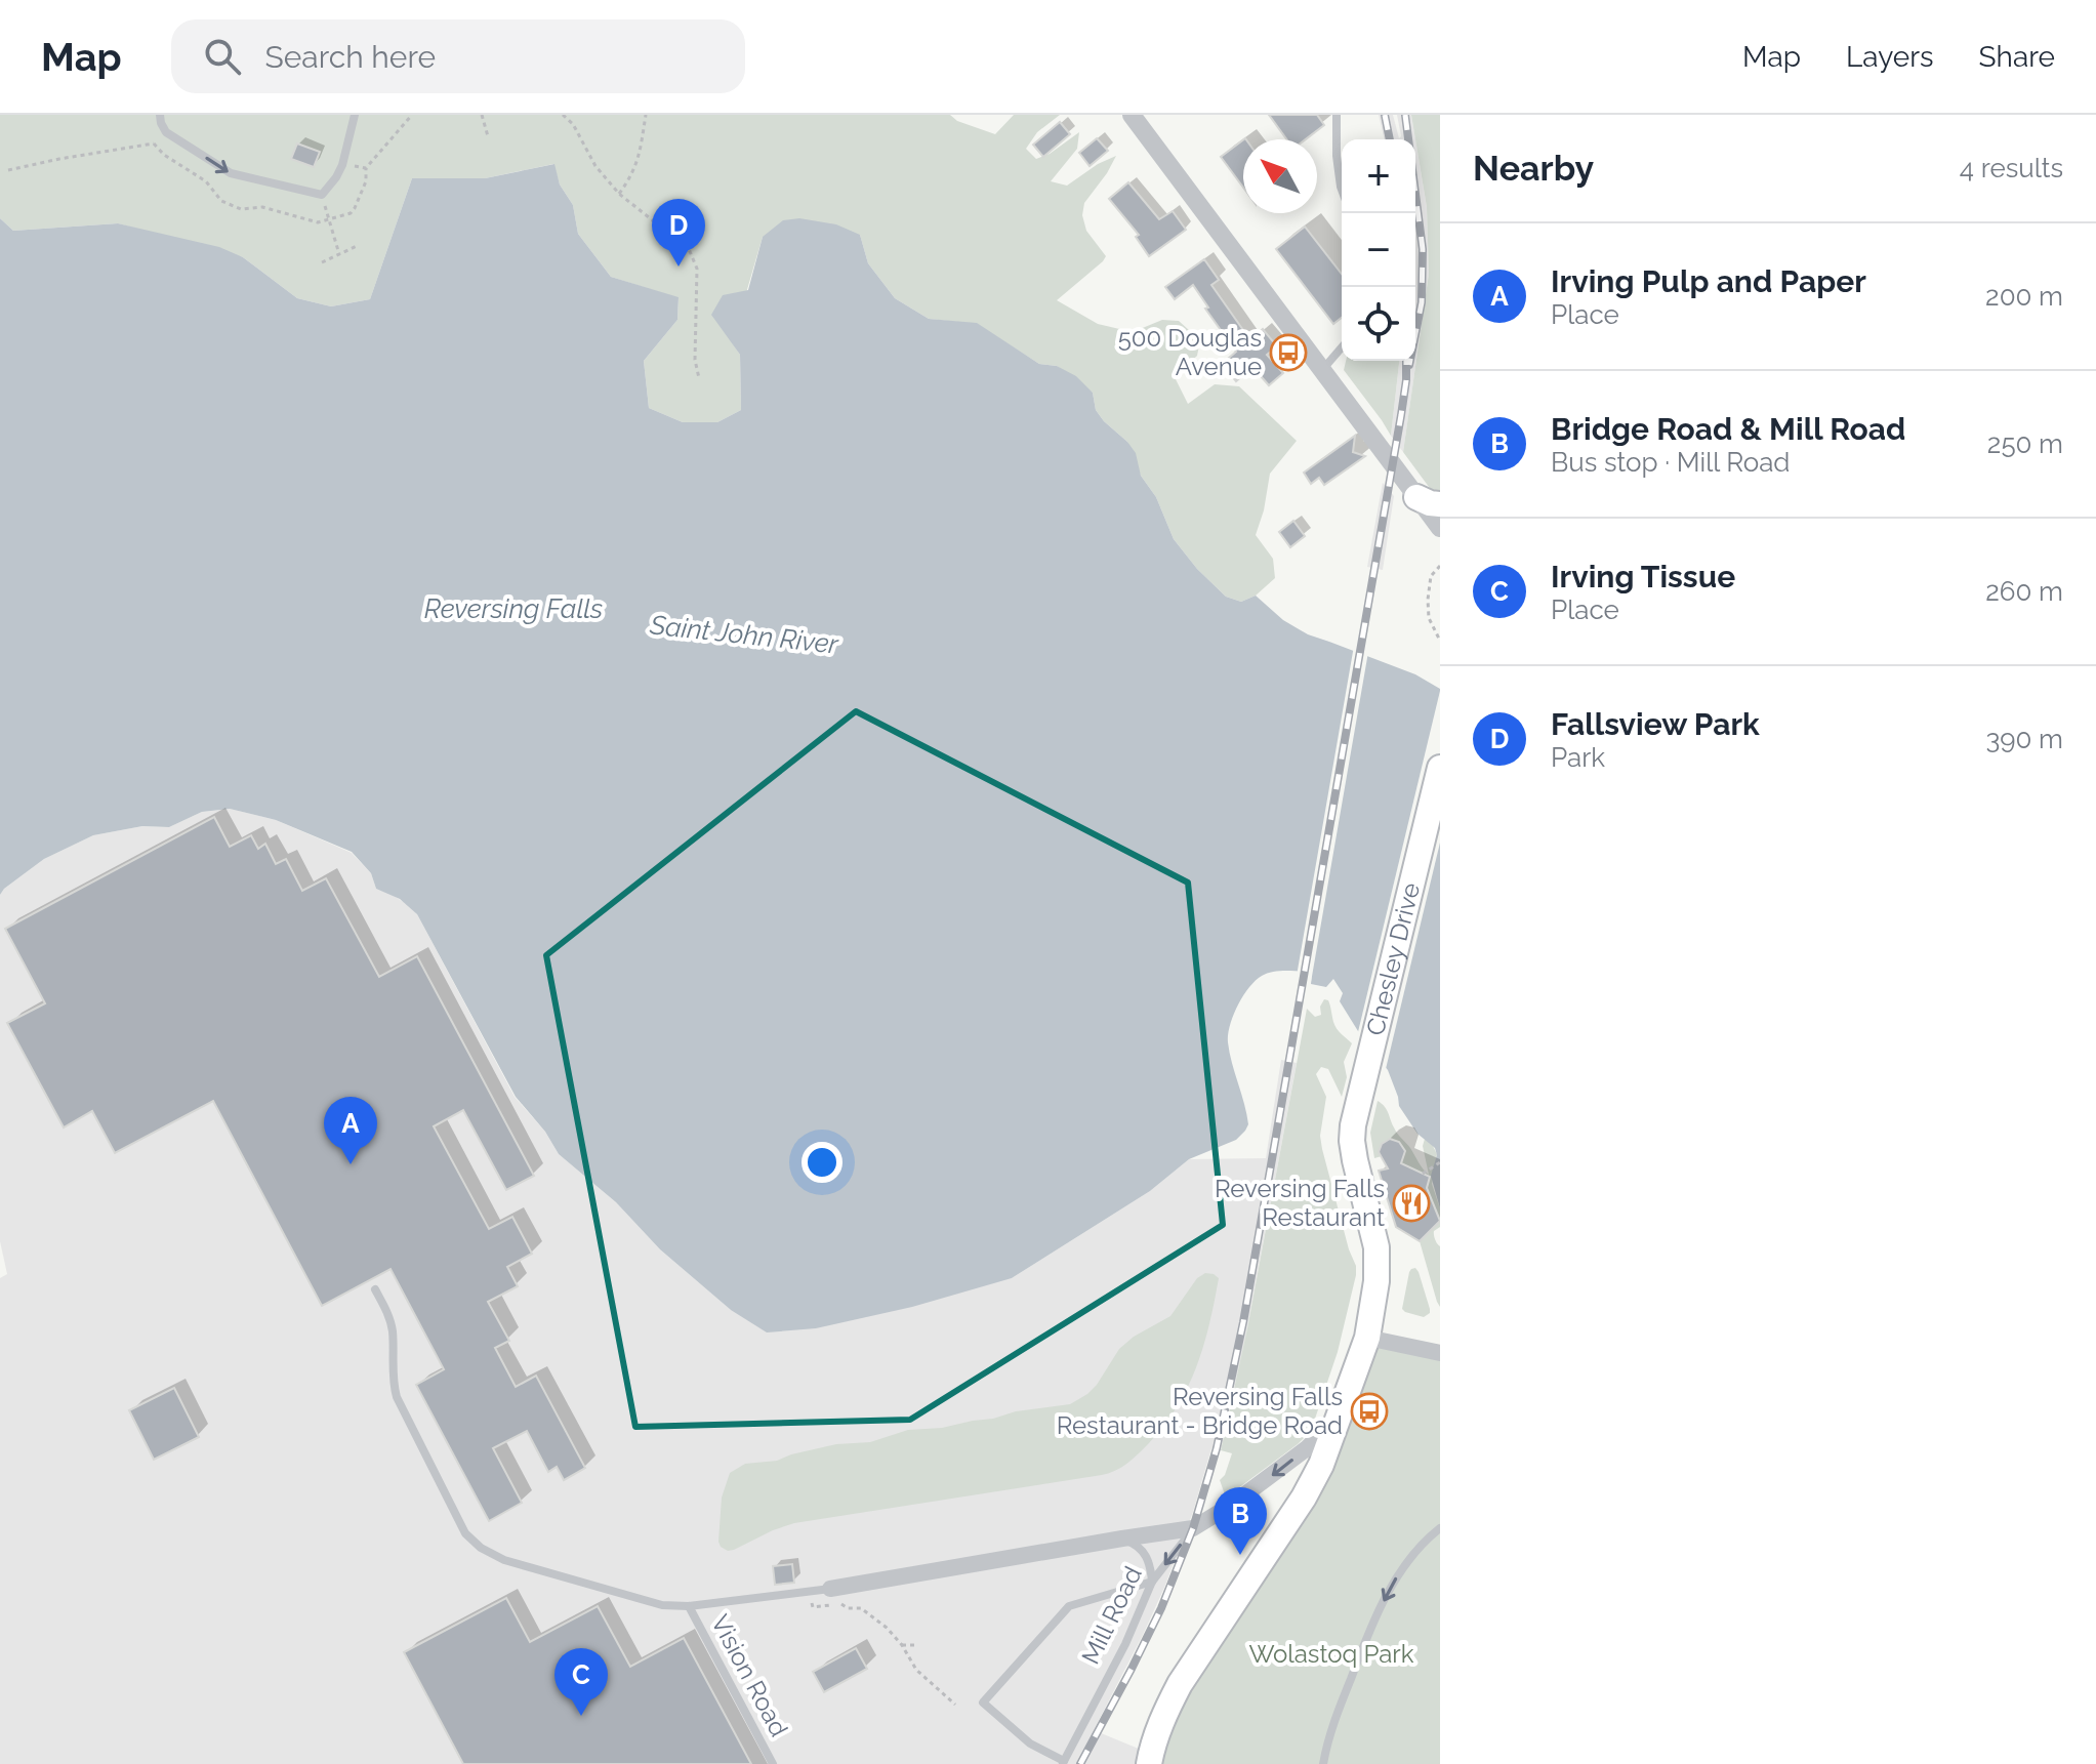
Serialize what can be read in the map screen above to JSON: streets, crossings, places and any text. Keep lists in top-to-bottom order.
{
  "streets": {
    "main road": ["Chesley Drive"],
    "street": ["Mill Road"],
    "lane": ["Vision Road"]
  },
  "crossings": [
    ["Chesley Drive", "Mill Road"]
  ],
  "one_way": ["Mill Road"],
  "water": ["Reversing Falls", "Saint John River"],
  "parks": ["Wolastoq Park"],
  "places": {
    "bus stop": ["500 Douglas Avenue", "Reversing Falls Restaurant - Bridge Road"],
    "restaurant": ["Reversing Falls Restaurant"]
  },
  "north": "top left",
  "page": {
    "header": "Map",
    "search": "Search here",
    "nav": ["Map", "Layers", "Share"],
    "heading": ["Nearby", "4 results"],
    "map_buttons": ["+", "−"],
    "pins": [
      "D",
      "A",
      "B",
      "C"
    ],
    "list": [
      {
        "mark": "A",
        "name": "Irving Pulp and Paper",
        "note": "Place",
        "value": "200 m"
      },
      {
        "mark": "B",
        "name": "Bridge Road & Mill Road",
        "note": "Bus stop · Mill Road",
        "value": "250 m"
      },
      {
        "mark": "C",
        "name": "Irving Tissue",
        "note": "Place",
        "value": "260 m"
      },
      {
        "mark": "D",
        "name": "Fallsview Park",
        "note": "Park",
        "value": "390 m"
      }
    ]
  }
}
